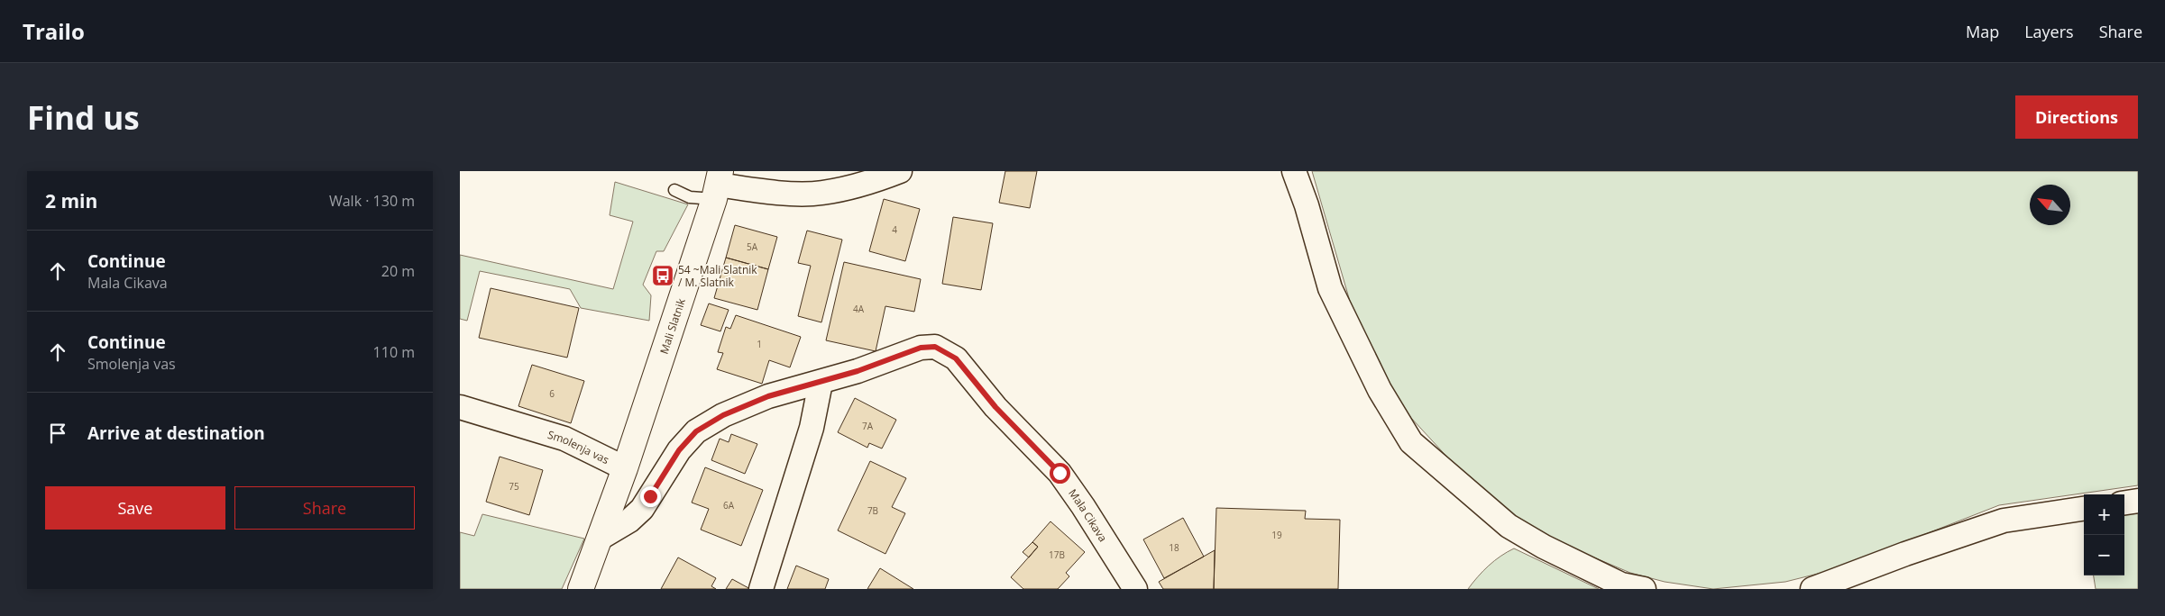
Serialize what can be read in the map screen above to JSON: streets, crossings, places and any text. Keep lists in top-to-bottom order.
{
  "streets": {
    "main road": ["Mali Slatnik"],
    "street": ["Smolenja vas", "Mala Cikava"]
  },
  "crossings": [
    ["Mali Slatnik", "Smolenja vas"]
  ],
  "places": {
    "bus stop": ["54 ~Mali Slatnik / M. Slatnik"]
  },
  "house_numbers": [
    "4",
    "5A",
    "4A",
    "1",
    "6",
    "7A",
    "75",
    "6A",
    "7B",
    "19",
    "18",
    "17B"
  ],
  "north": "top left",
  "page": {
    "header": "Trailo",
    "nav": ["Map", "Layers", "Share"],
    "buttons": [
      "Directions",
      ["Save", "Share"]
    ],
    "title": "Find us",
    "heading": ["2 min", "Walk · 130 m"],
    "list": [
      ["Continue", "Mala Cikava", "20 m"],
      ["Continue", "Smolenja vas", "110 m"],
      "Arrive at destination"
    ],
    "map_buttons": ["+", "−"]
  }
}
